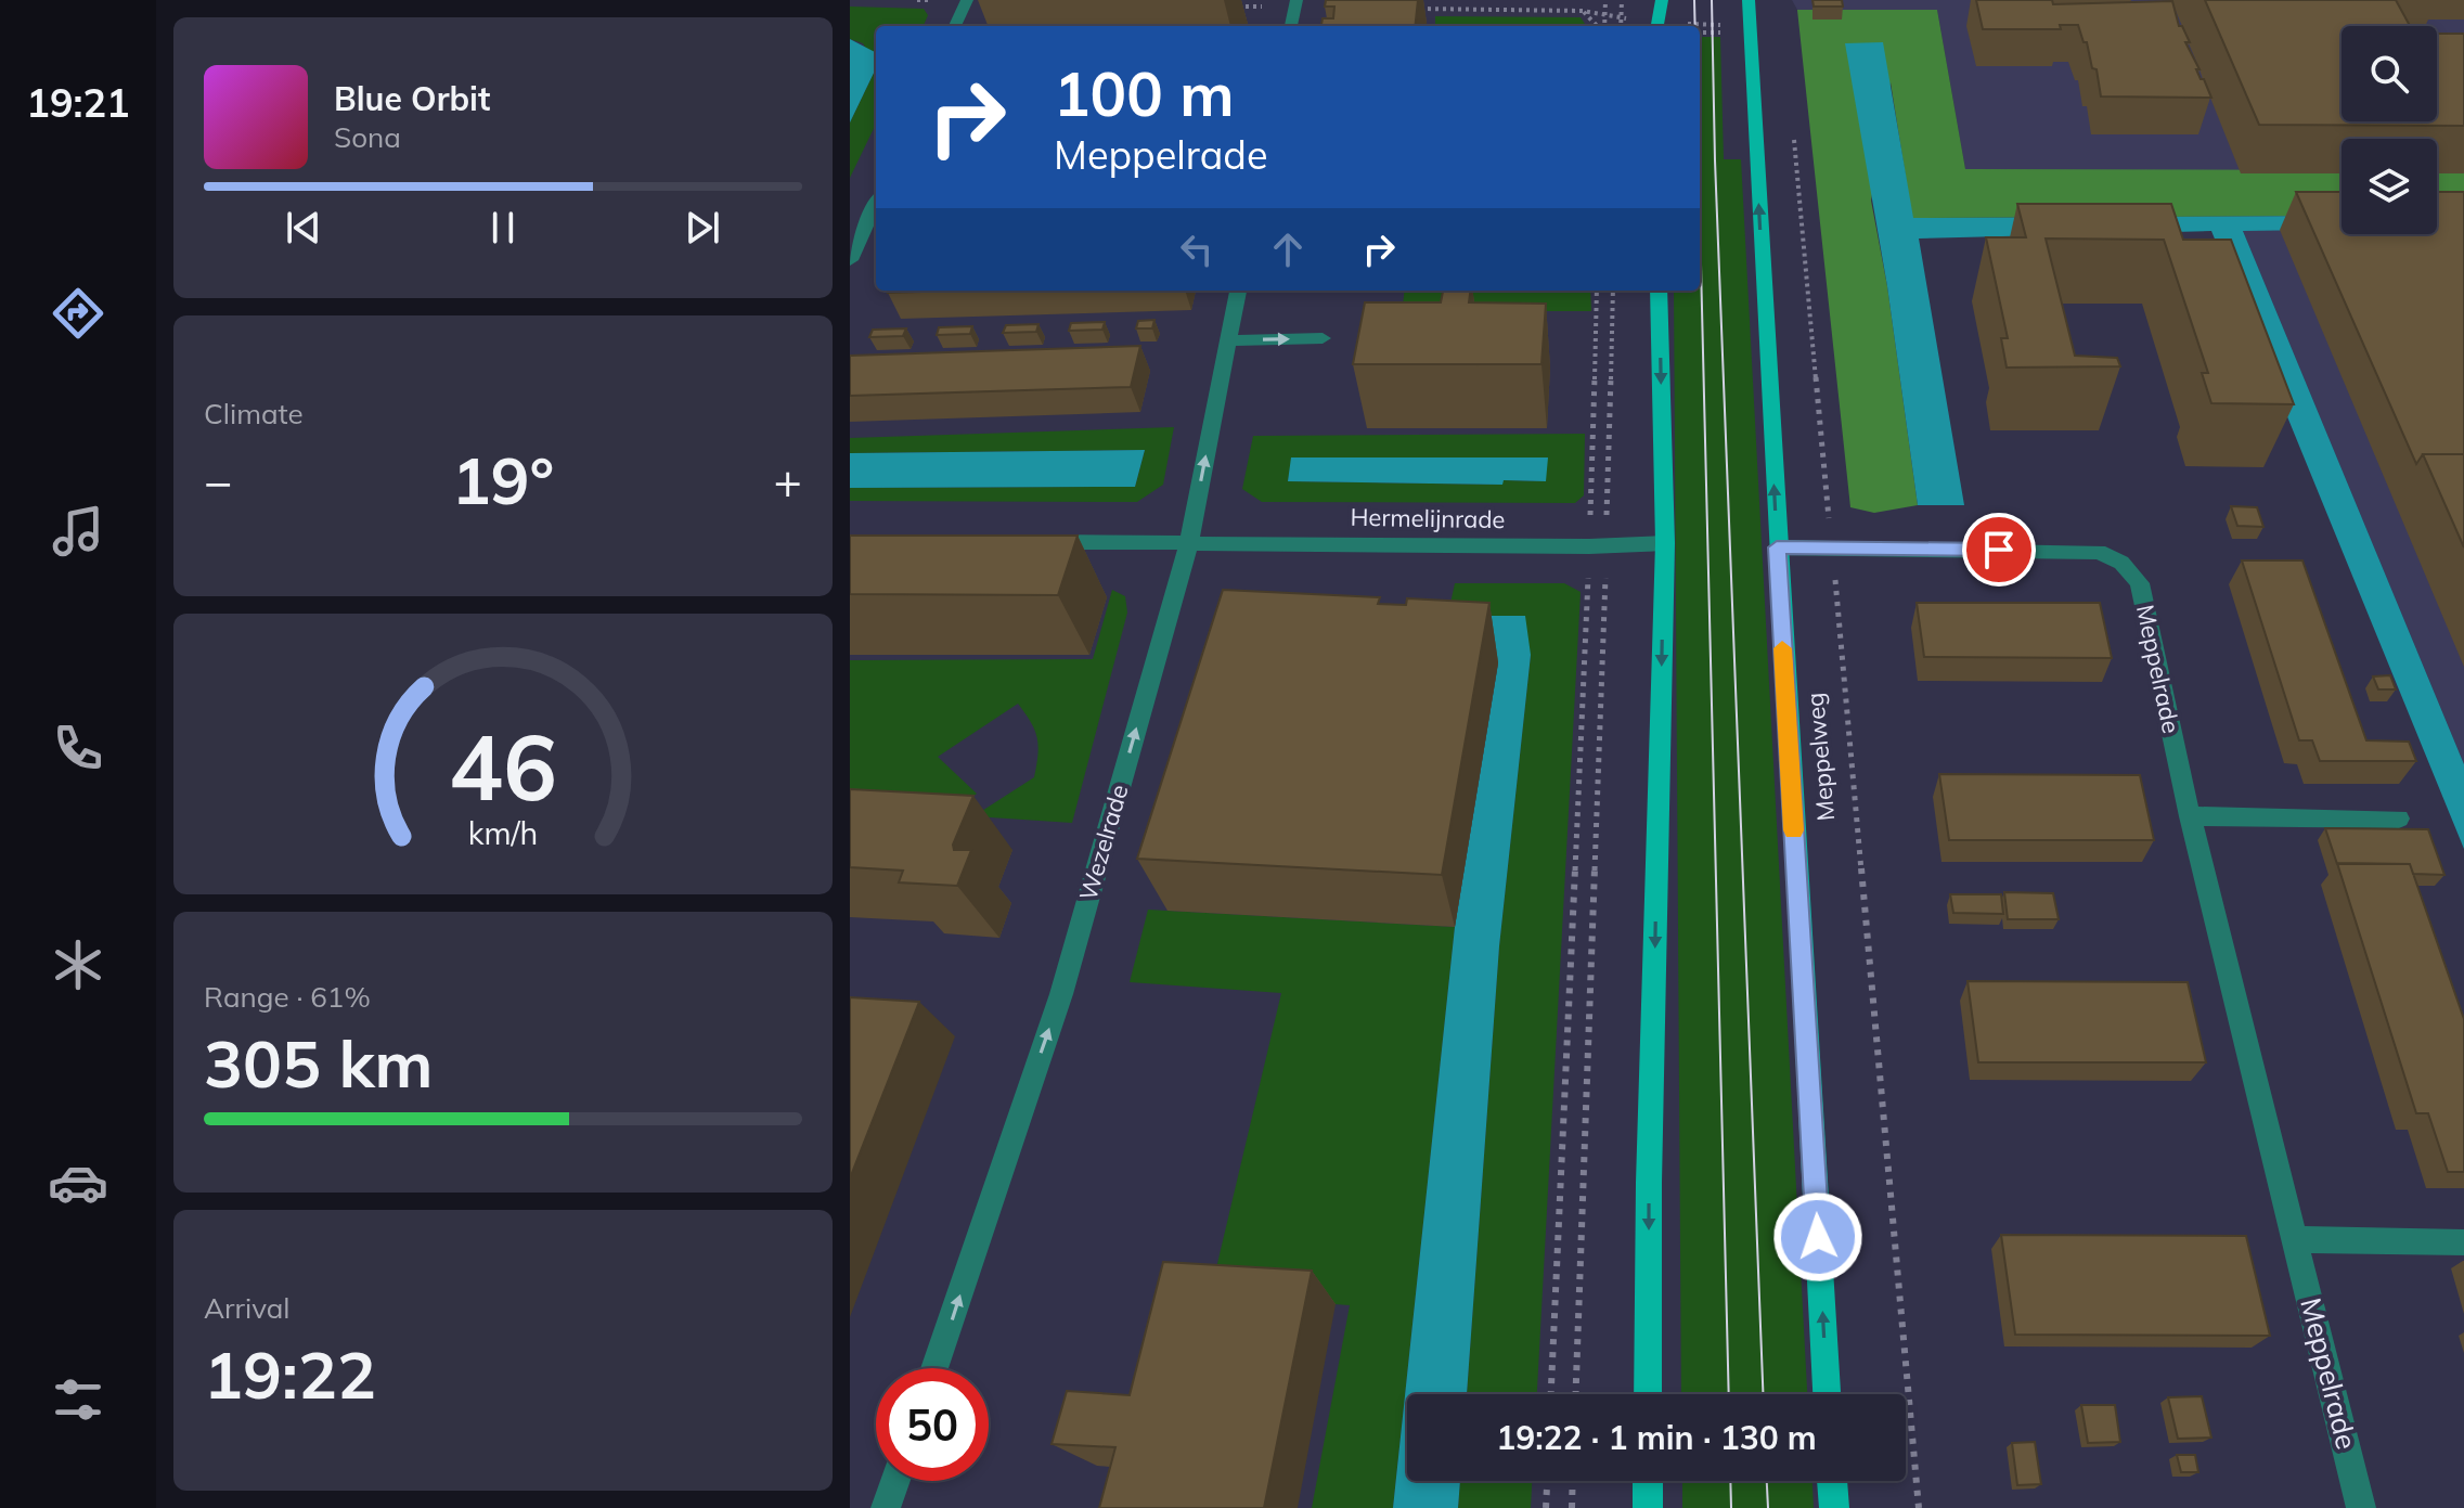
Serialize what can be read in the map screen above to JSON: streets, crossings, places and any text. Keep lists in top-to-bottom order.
{
  "streets": {
    "main road": ["Meppelweg"],
    "street": ["Hermelijnrade", "Meppelrade", "Wezelrade"]
  },
  "crossings": [
    ["Hermelijnrade", "Wezelrade"],
    ["Meppelrade", "Meppelweg"]
  ],
  "one_way": ["Wezelrade"],
  "page": {
    "tabs": "19:21",
    "turn": ["100 m", "Meppelrade"],
    "song": ["Blue Orbit", "Sona"],
    "tile": [
      "Climate",
      ["Range · 61%", "305 km"],
      ["Arrival", "19:22"]
    ],
    "heat": ["−", "19°", "+"],
    "limit": "50",
    "trip": "19:22 · 1 min · 130 m",
    "gauge": ["46", "km/h"]
  }
}
